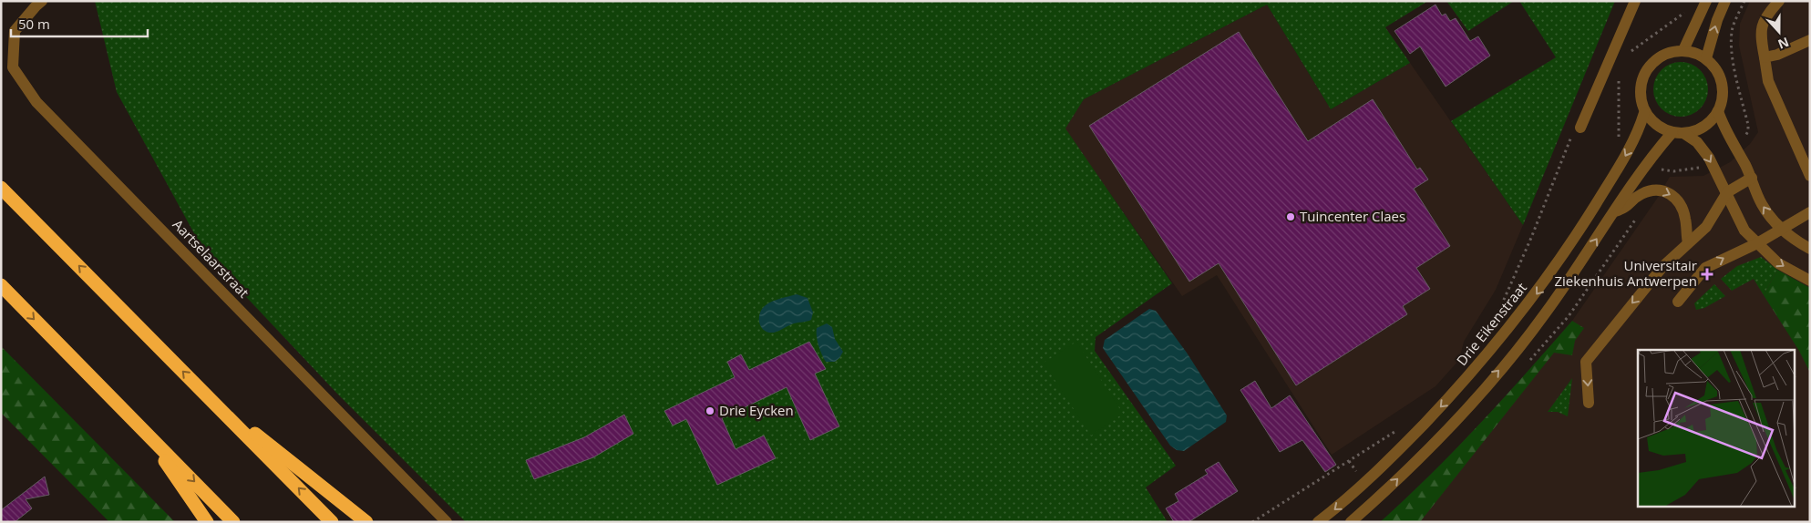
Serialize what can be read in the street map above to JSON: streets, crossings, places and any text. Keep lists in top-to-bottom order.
{
  "streets": {
    "street": ["Aartselaarstraat", "Drie Eikenstraat"]
  },
  "places": {
    "other": ["Tuincenter Claes", "Drie Eycken"],
    "health": ["Universitair Ziekenhuis Antwerpen"]
  },
  "scale_bar": "50 m",
  "north": "bottom"
}
